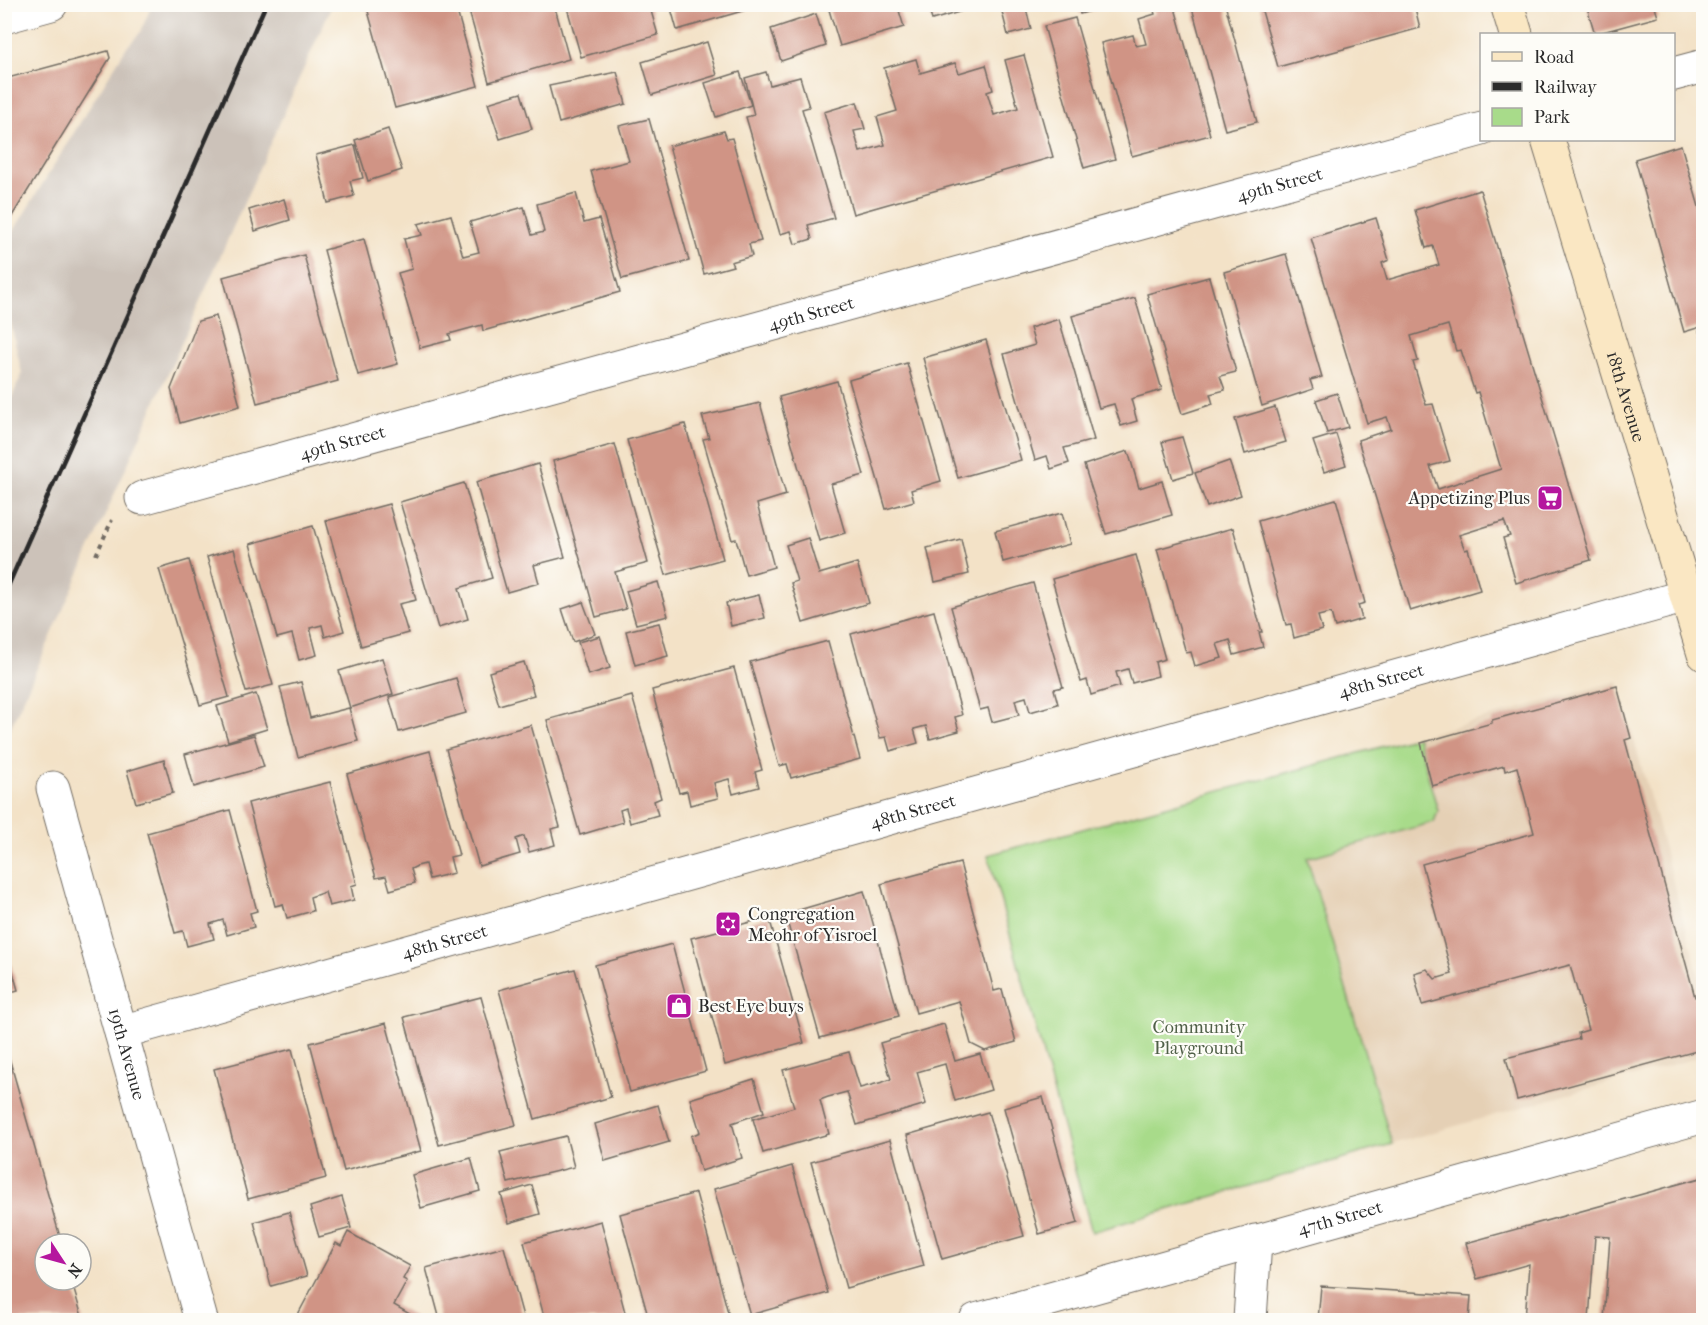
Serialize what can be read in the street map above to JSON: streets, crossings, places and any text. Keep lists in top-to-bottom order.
{
  "streets": {
    "street": [
      "49th Street",
      "18th Avenue",
      "48th Street",
      "19th Avenue",
      "47th Street"
    ]
  },
  "crossings": [
    ["18th Avenue", "48th Street"],
    ["48th Street", "19th Avenue"]
  ],
  "parks": ["Community Playground"],
  "places": {
    "supermarket": ["Appetizing Plus"],
    "synagogue": ["Congregation Meohr of Yisroel"],
    "shop": ["Best Eye buys"]
  },
  "legend": ["Road", "Railway", "Park"],
  "north": "bottom right"
}
